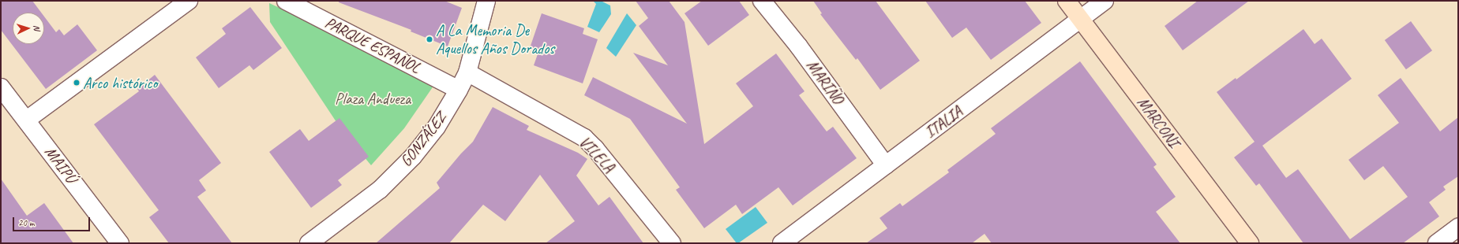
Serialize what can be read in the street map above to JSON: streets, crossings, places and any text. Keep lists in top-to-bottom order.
{
  "streets": {
    "main road": ["MARCONI"],
    "street": [
      "PARQUE ESPAÑOL",
      "MARIÑO",
      "ITALIA",
      "GONZÁLEZ",
      "VILELA",
      "MAIPÚ"
    ]
  },
  "crossings": [
    ["PARQUE ESPAÑOL", "GONZÁLEZ"],
    ["MARIÑO", "ITALIA"],
    ["ITALIA", "MARCONI"],
    ["GONZÁLEZ", "VILELA"]
  ],
  "parks": ["Plaza Andueza"],
  "places": ["A La Memoria De Aquellos Años Dorados", "Arco histórico"],
  "scale_bar": "20 m",
  "north": "right"
}
